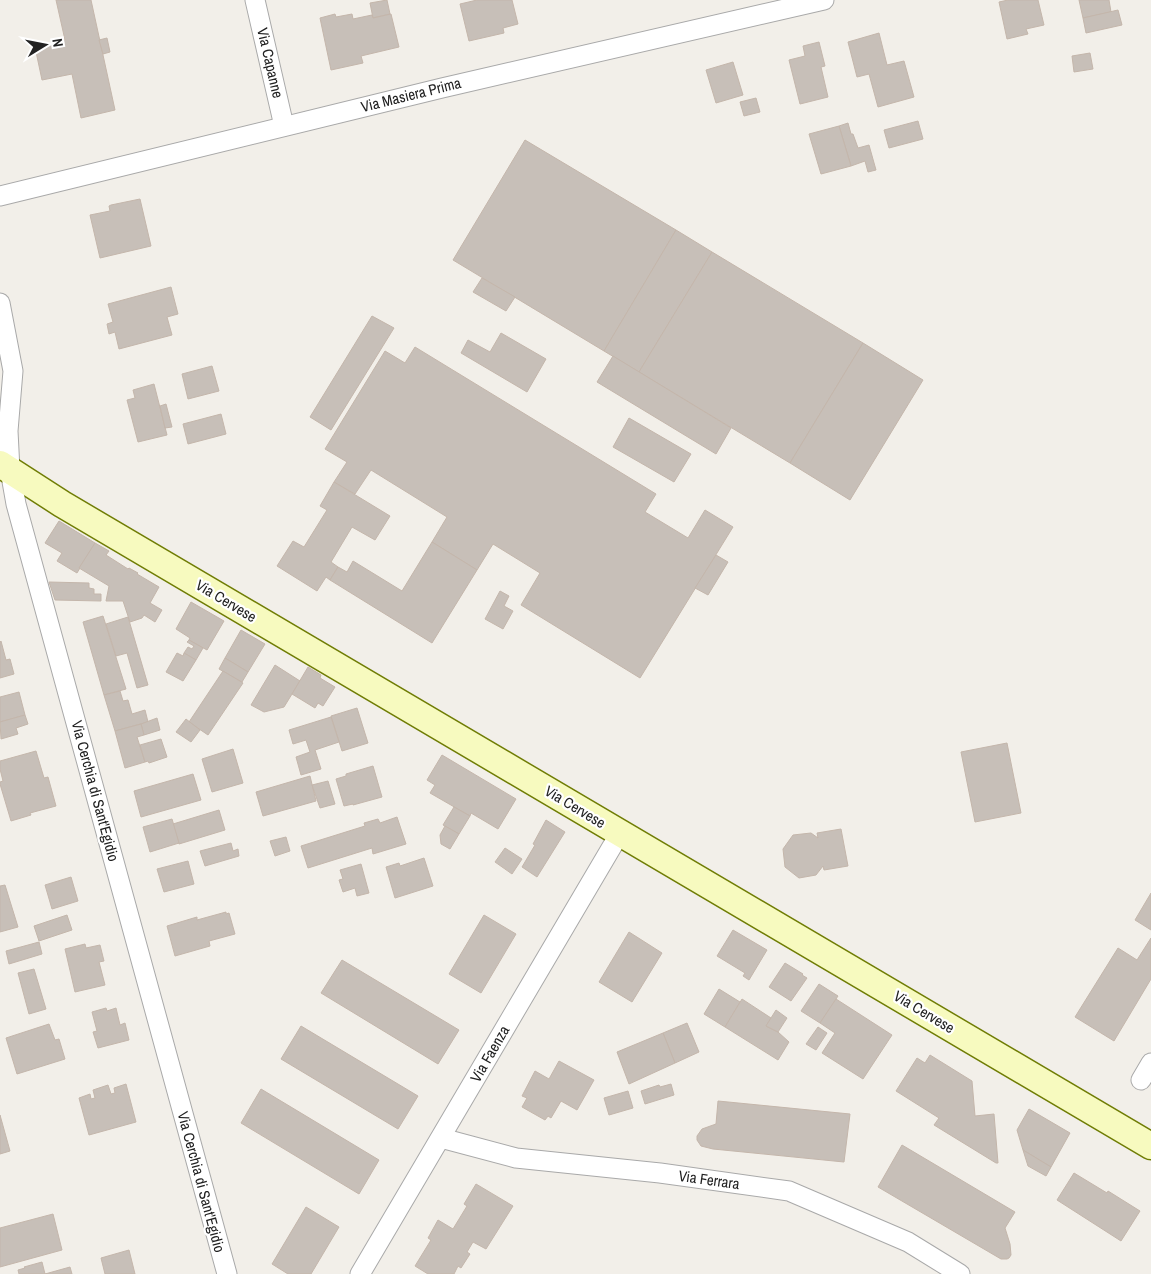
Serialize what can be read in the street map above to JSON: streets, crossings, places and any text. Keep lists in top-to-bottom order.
{
  "streets": {
    "main road": ["Via Cervese"],
    "street": [
      "Via Capanne",
      "Via Masiera Prima",
      "Via Cerchia di Sant'Egidio",
      "Via Faenza",
      "Via Ferrara"
    ]
  },
  "crossings": [
    ["Via Capanne", "Via Masiera Prima"],
    ["Via Cervese", "Via Cerchia di Sant'Egidio"],
    ["Via Cervese", "Via Faenza"],
    ["Via Faenza", "Via Ferrara"]
  ],
  "north": "right"
}
